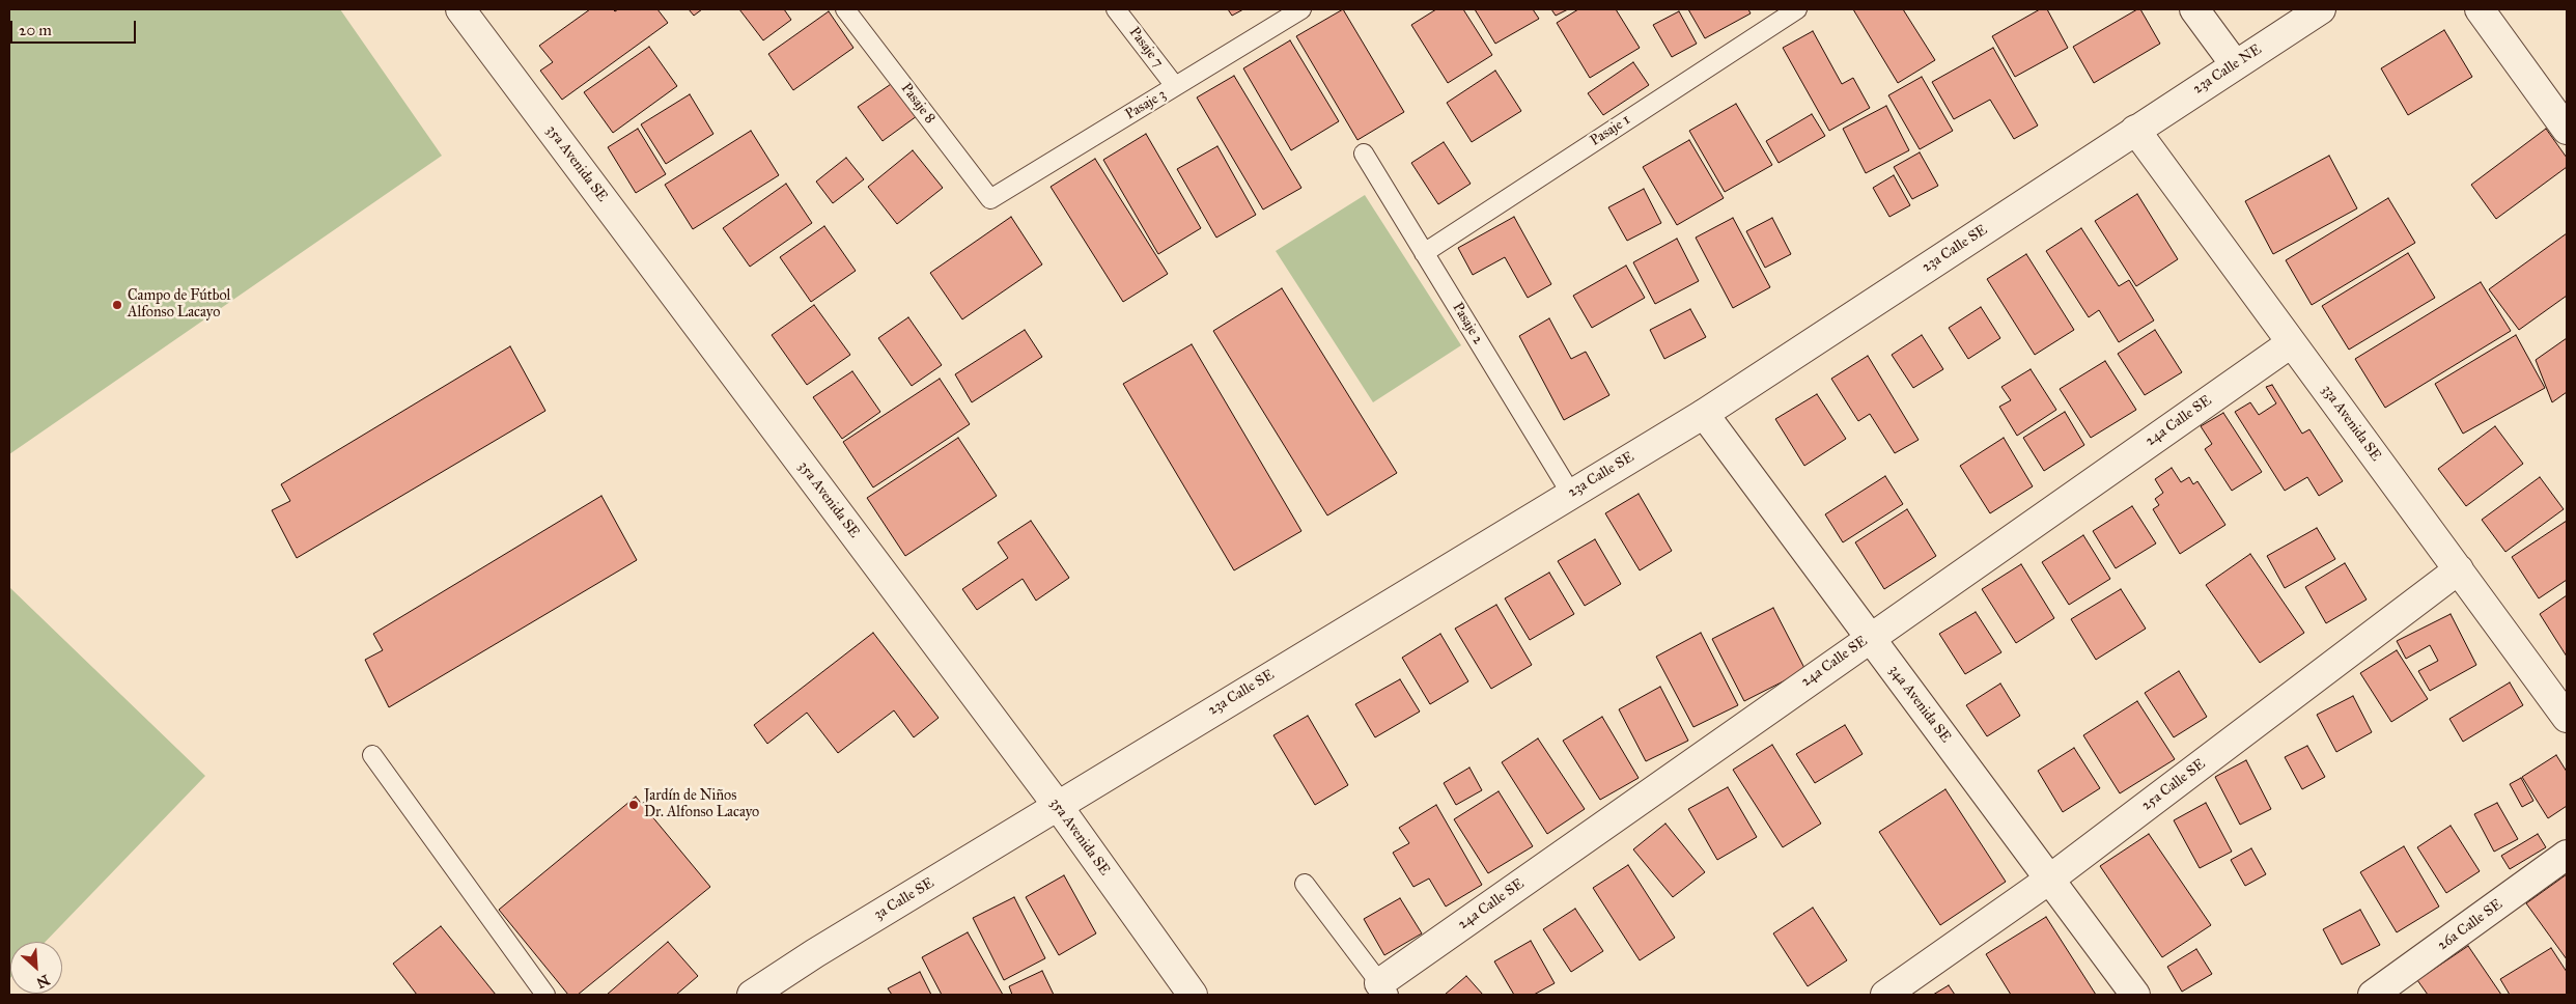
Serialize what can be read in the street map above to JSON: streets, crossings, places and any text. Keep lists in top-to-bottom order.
{
  "streets": {
    "street": [
      "23a Calle NE",
      "35a Avenida SE",
      "23a Calle SE",
      "24a Calle SE",
      "33a Avenida SE",
      "34a Avenida SE",
      "25a Calle SE",
      "3a Calle SE",
      "26a Calle SE"
    ],
    "lane": [
      "Pasaje 7",
      "Pasaje 8",
      "Pasaje 3",
      "Pasaje 1",
      "Pasaje 2"
    ]
  },
  "crossings": [
    ["Pasaje 7", "Pasaje 3"],
    ["23a Calle NE", "23a Calle SE"],
    ["23a Calle NE", "33a Avenida SE"],
    ["Pasaje 8", "Pasaje 3"],
    ["Pasaje 1", "Pasaje 2"],
    ["35a Avenida SE", "23a Calle SE"],
    ["35a Avenida SE", "3a Calle SE"],
    ["23a Calle SE", "Pasaje 2"],
    ["23a Calle SE", "33a Avenida SE"],
    ["23a Calle SE", "34a Avenida SE"],
    ["23a Calle SE", "3a Calle SE"],
    ["24a Calle SE", "33a Avenida SE"],
    ["24a Calle SE", "34a Avenida SE"],
    ["33a Avenida SE", "25a Calle SE"],
    ["34a Avenida SE", "25a Calle SE"]
  ],
  "places": ["Campo de Fútbol Alfonso Lacayo", "Jardín de Niños Dr. Alfonso Lacayo"],
  "scale_bar": "20 m",
  "north": "bottom right"
}
